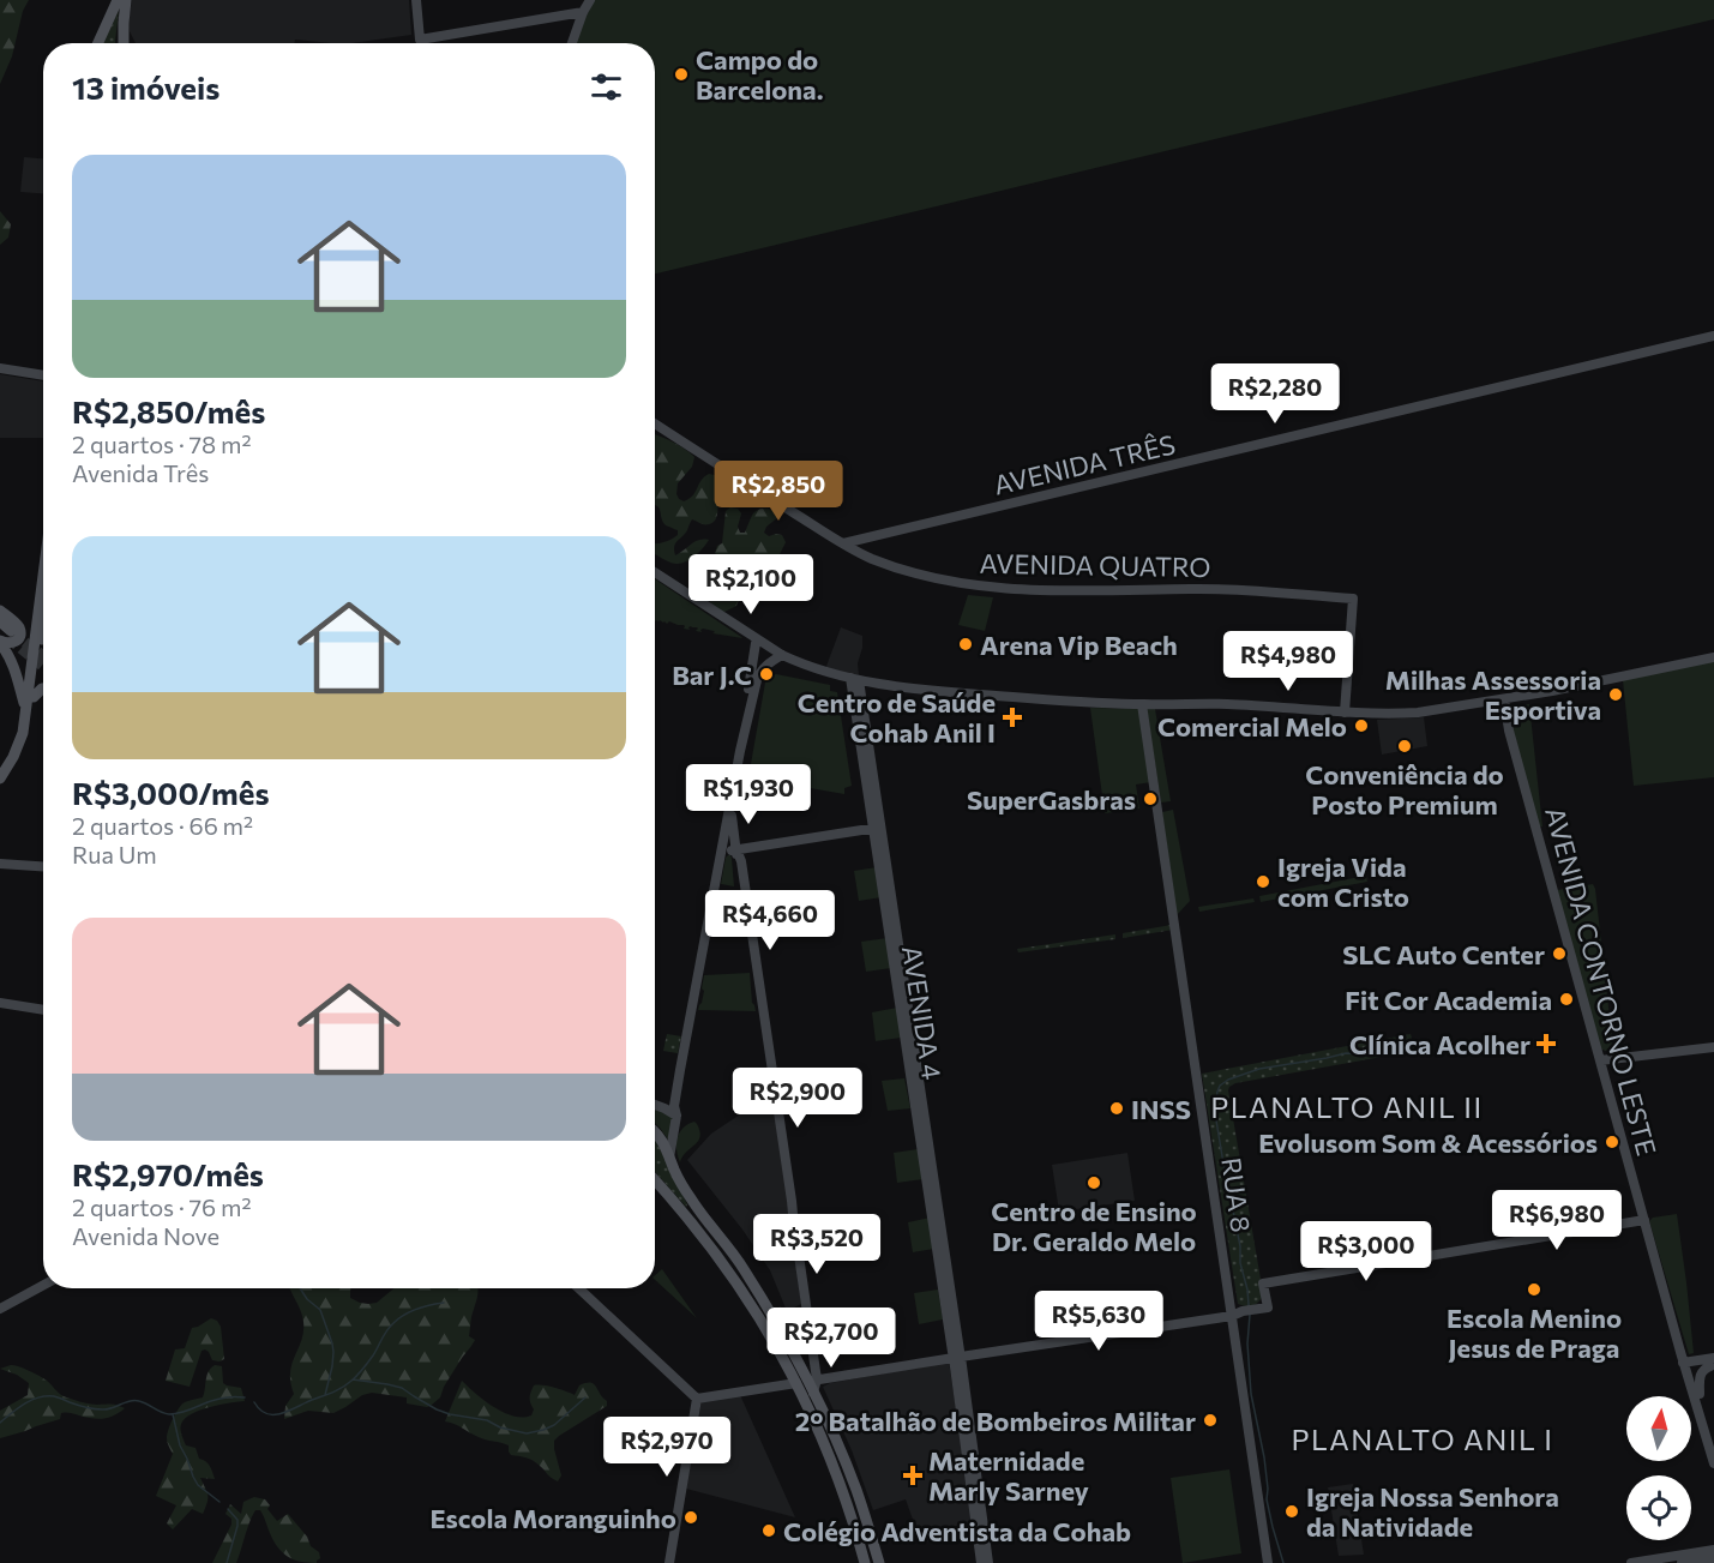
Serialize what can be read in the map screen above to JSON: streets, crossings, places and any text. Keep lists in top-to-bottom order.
{
  "streets": {
    "street": [
      "AVENIDA TRÊS",
      "AVENIDA QUATRO",
      "AVENIDA CONTORNO LESTE",
      "AVENIDA 4",
      "RUA 8"
    ]
  },
  "crossings": [
    ["AVENIDA TRÊS", "AVENIDA QUATRO"]
  ],
  "districts": ["PLANALTO ANIL II", "PLANALTO ANIL I"],
  "places": {
    "other": [
      "Campo do Barcelona.",
      "Arena Vip Beach",
      "Bar J.C",
      "Milhas Assessoria Esportiva",
      "Comercial Melo",
      "Conveniência do Posto Premium",
      "SuperGasbras",
      "Igreja Vida com Cristo",
      "SLC Auto Center",
      "Fit Cor Academia",
      "INSS",
      "Evolusom Som & Acessórios",
      "Centro de Ensino Dr. Geraldo Melo",
      "Escola Menino Jesus de Praga",
      "2° Batalhão de Bombeiros Militar",
      "Igreja Nossa Senhora da Natividade",
      "Escola Moranguinho",
      "Colégio Adventista da Cohab"
    ],
    "health": ["Centro de Saúde Cohab Anil I", "Clínica Acolher", "Maternidade Marly Sarney"]
  },
  "north": "top",
  "page": {
    "heading": "13 imóveis",
    "list": [
      {
        "name": "R$2,850/mês",
        "note": "2 quartos · 78 m² · Avenida Três"
      },
      {
        "name": "R$3,000/mês",
        "note": "2 quartos · 66 m² · Rua Um"
      },
      {
        "name": "R$2,970/mês",
        "note": "2 quartos · 76 m² · Avenida Nove"
      }
    ],
    "price": [
      "R$2,280",
      "R$2,850",
      "R$2,100",
      "R$4,980",
      "R$1,930",
      "R$4,660",
      "R$2,900",
      "R$6,980",
      "R$3,520",
      "R$3,000",
      "R$5,630",
      "R$2,700",
      "R$2,970"
    ]
  }
}
